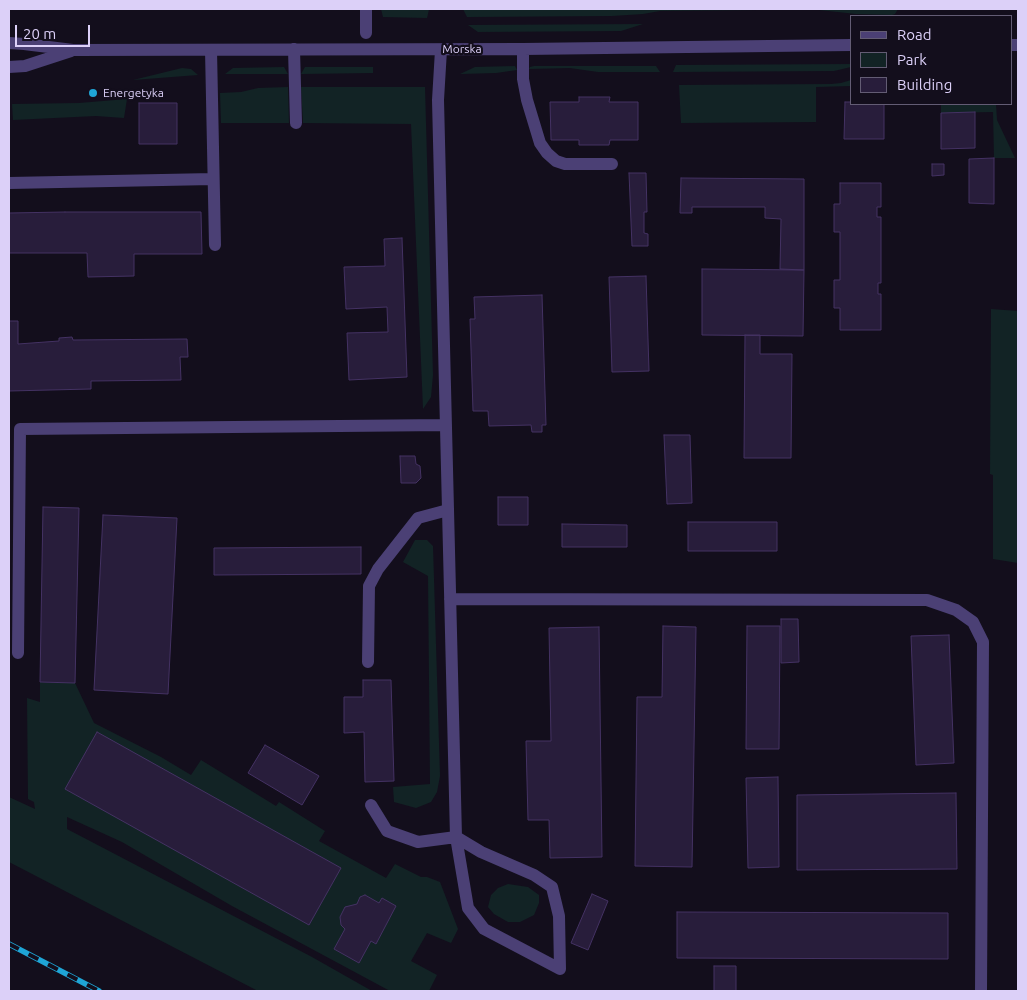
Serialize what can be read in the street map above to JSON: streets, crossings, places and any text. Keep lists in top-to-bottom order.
{
  "streets": {
    "street": ["Morska"]
  },
  "places": ["Energetyka"],
  "legend": ["Road", "Park", "Building"],
  "scale_bar": "20 m"
}
